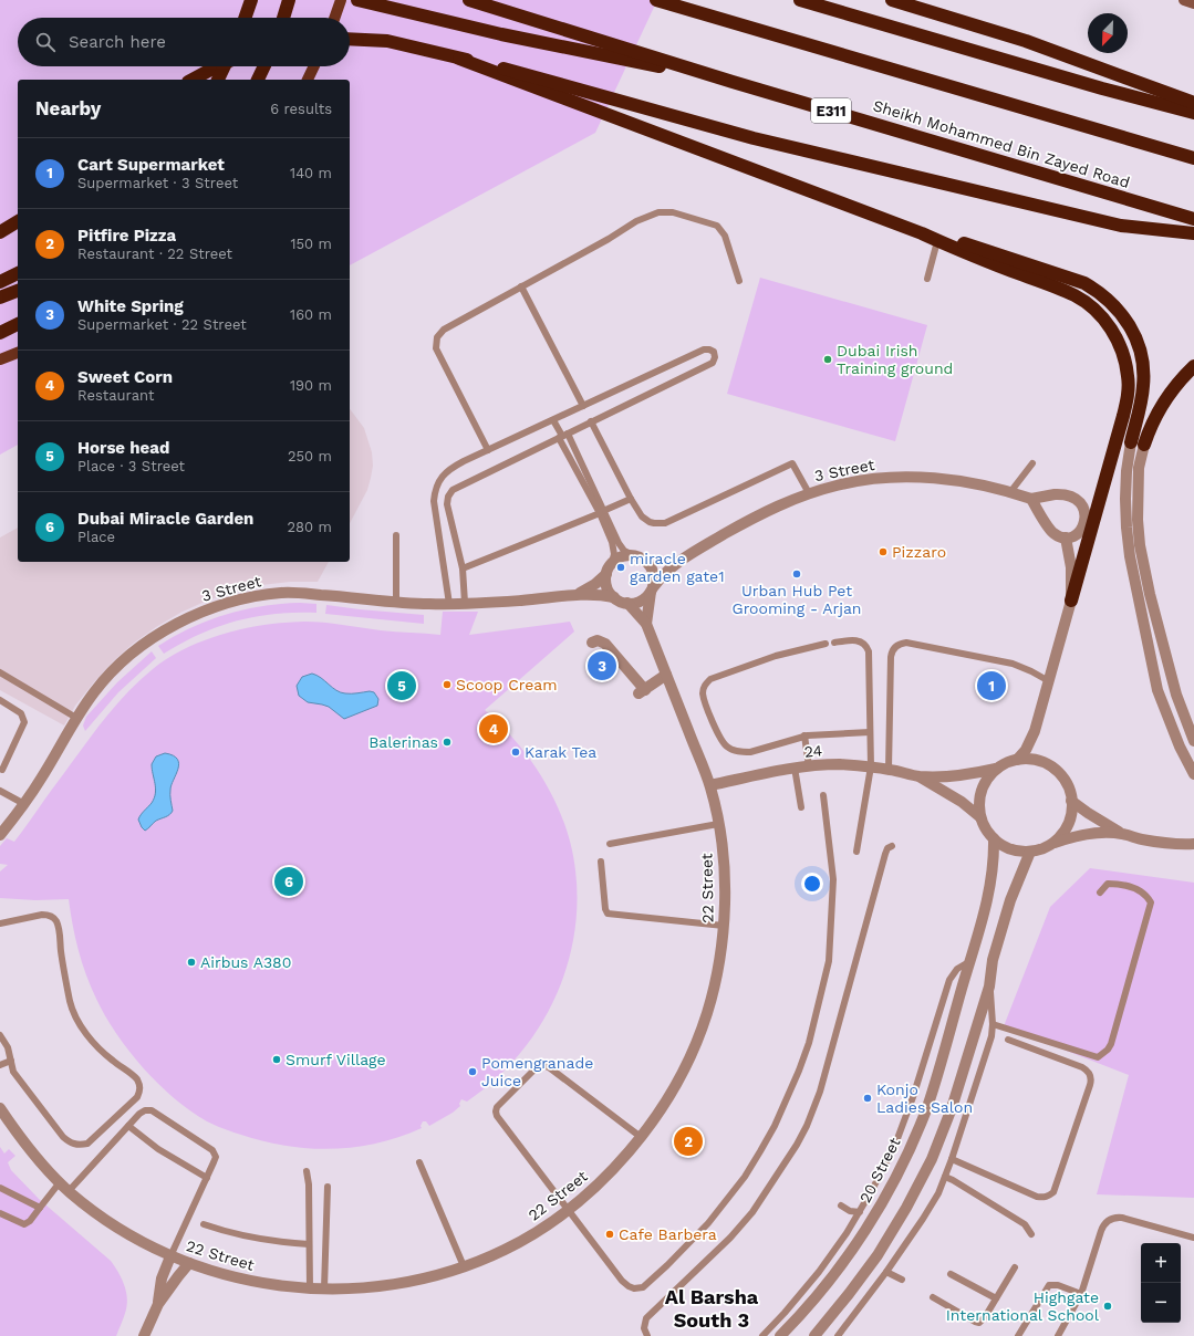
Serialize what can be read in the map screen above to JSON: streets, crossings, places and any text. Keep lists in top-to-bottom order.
{
  "streets": {
    "highway": ["E311", "Sheikh Mohammed Bin Zayed Road"],
    "street": [
      "3 Street",
      "24",
      "22 Street",
      "20 Street"
    ]
  },
  "crossings": [
    ["3 Street", "22 Street"],
    ["24", "22 Street"],
    ["24", "20 Street"]
  ],
  "districts": ["Al Barsha South 3"],
  "places": [
    "Dubai Irish Training ground",
    "Pizzaro",
    "miracle garden gate1",
    "Urban Hub Pet Grooming - Arjan",
    "Scoop Cream",
    "Balerinas",
    "Karak Tea",
    "Airbus A380",
    "Smurf Village",
    "Pomengranade Juice",
    "Konjo Ladies Salon",
    "Cafe Barbera",
    "Highgate International School"
  ],
  "north": "bottom left",
  "page": {
    "search": "Search here",
    "heading": ["Nearby", "6 results"],
    "list": [
      {
        "mark": "1",
        "name": "Cart Supermarket",
        "note": "Supermarket · 3 Street",
        "value": "140 m"
      },
      {
        "mark": "2",
        "name": "Pitfire Pizza",
        "note": "Restaurant · 22 Street",
        "value": "150 m"
      },
      {
        "mark": "3",
        "name": "White Spring",
        "note": "Supermarket · 22 Street",
        "value": "160 m"
      },
      {
        "mark": "4",
        "name": "Sweet Corn",
        "note": "Restaurant",
        "value": "190 m"
      },
      {
        "mark": "5",
        "name": "Horse head",
        "note": "Place · 3 Street",
        "value": "250 m"
      },
      {
        "mark": "6",
        "name": "Dubai Miracle Garden",
        "note": "Place",
        "value": "280 m"
      }
    ],
    "pins": [
      "3",
      "1",
      "5",
      "4",
      "6",
      "2"
    ],
    "map_buttons": ["+", "−"]
  }
}
